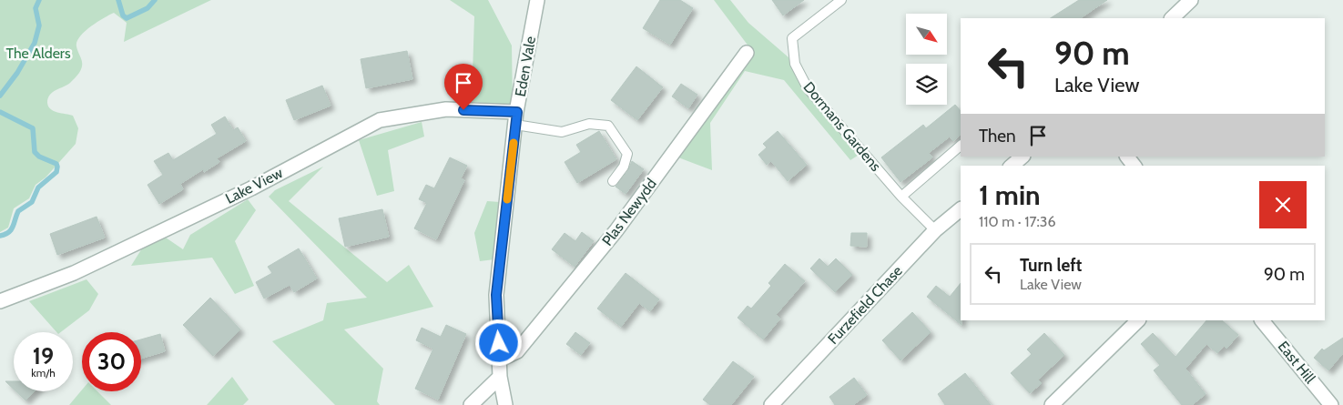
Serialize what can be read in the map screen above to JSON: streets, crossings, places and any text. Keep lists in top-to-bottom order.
{
  "streets": {
    "street": [
      "Eden Vale",
      "Lake View",
      "Plas Newydd",
      "Furzefield Chase",
      "East Hill"
    ],
    "lane": ["Dormans Gardens"]
  },
  "crossings": [
    ["Eden Vale", "Lake View"],
    ["Eden Vale", "Plas Newydd"],
    ["Dormans Gardens", "Furzefield Chase"]
  ],
  "parks": ["The Alders"],
  "north": "bottom right",
  "page": {
    "turn": ["90 m", "Lake View"],
    "then": "Then",
    "heading": ["1 min", "110 m · 17:36"],
    "list": [
      {
        "name": "Turn left",
        "note": "Lake View",
        "value": "90 m"
      }
    ],
    "speed": "19 km/h",
    "limit": "30"
  }
}
